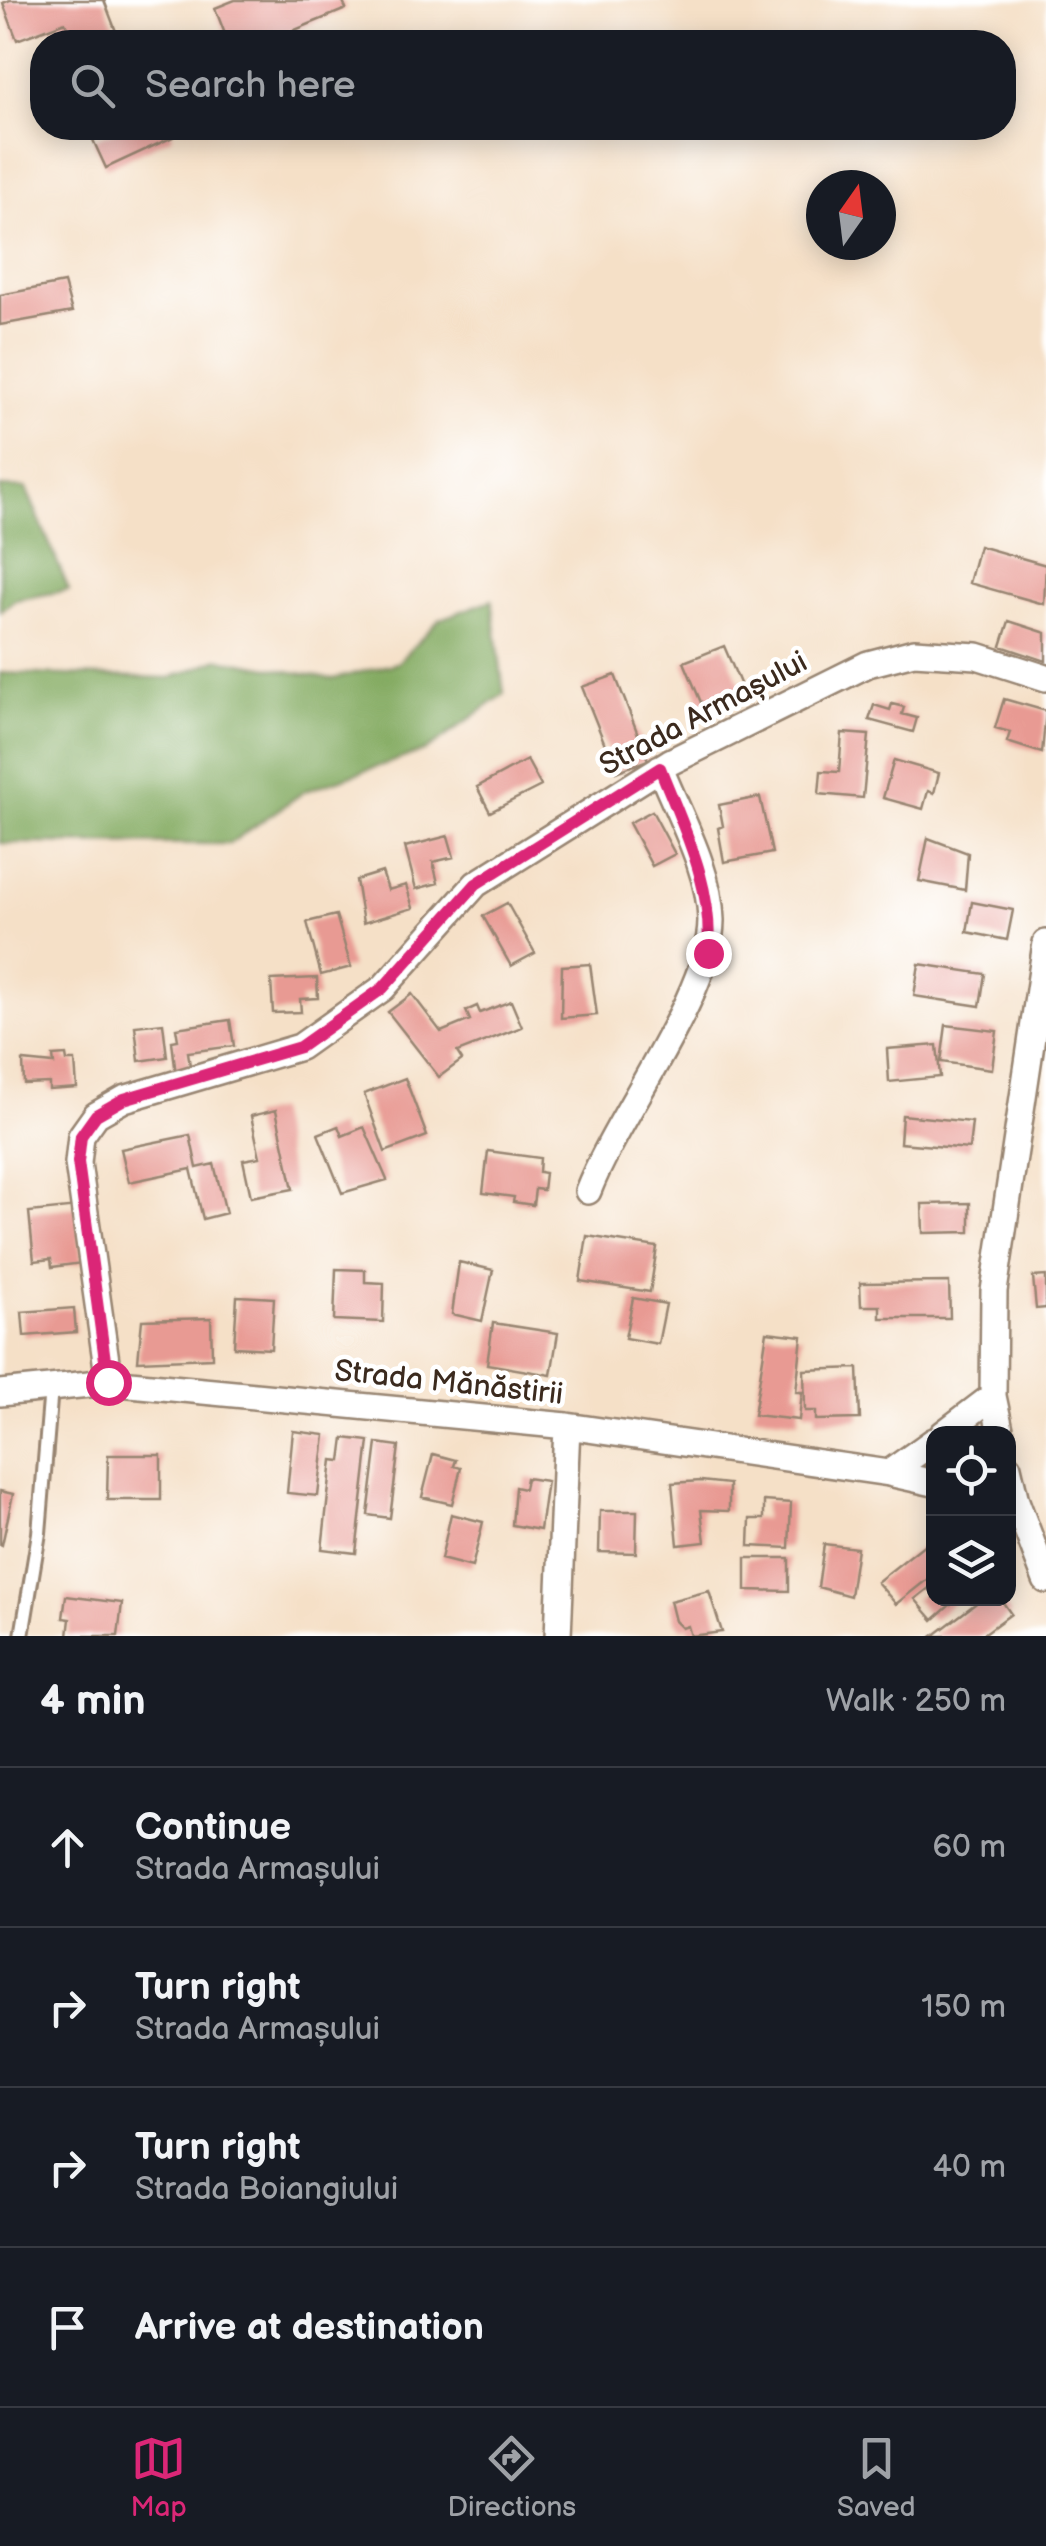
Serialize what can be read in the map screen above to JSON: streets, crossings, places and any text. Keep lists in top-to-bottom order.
{
  "streets": {
    "street": ["Strada Armașului", "Strada Mănăstirii"]
  },
  "crossings": [
    ["Strada Armașului", "Strada Mănăstirii"]
  ],
  "north": "top",
  "page": {
    "search": "Search here",
    "heading": ["4 min", "Walk · 250 m"],
    "list": [
      ["Continue", "Strada Armașului", "60 m"],
      ["Turn right", "Strada Armașului", "150 m"],
      ["Turn right", "Strada Boiangiului", "40 m"],
      "Arrive at destination"
    ],
    "nav": ["Map", "Directions", "Saved"]
  }
}
